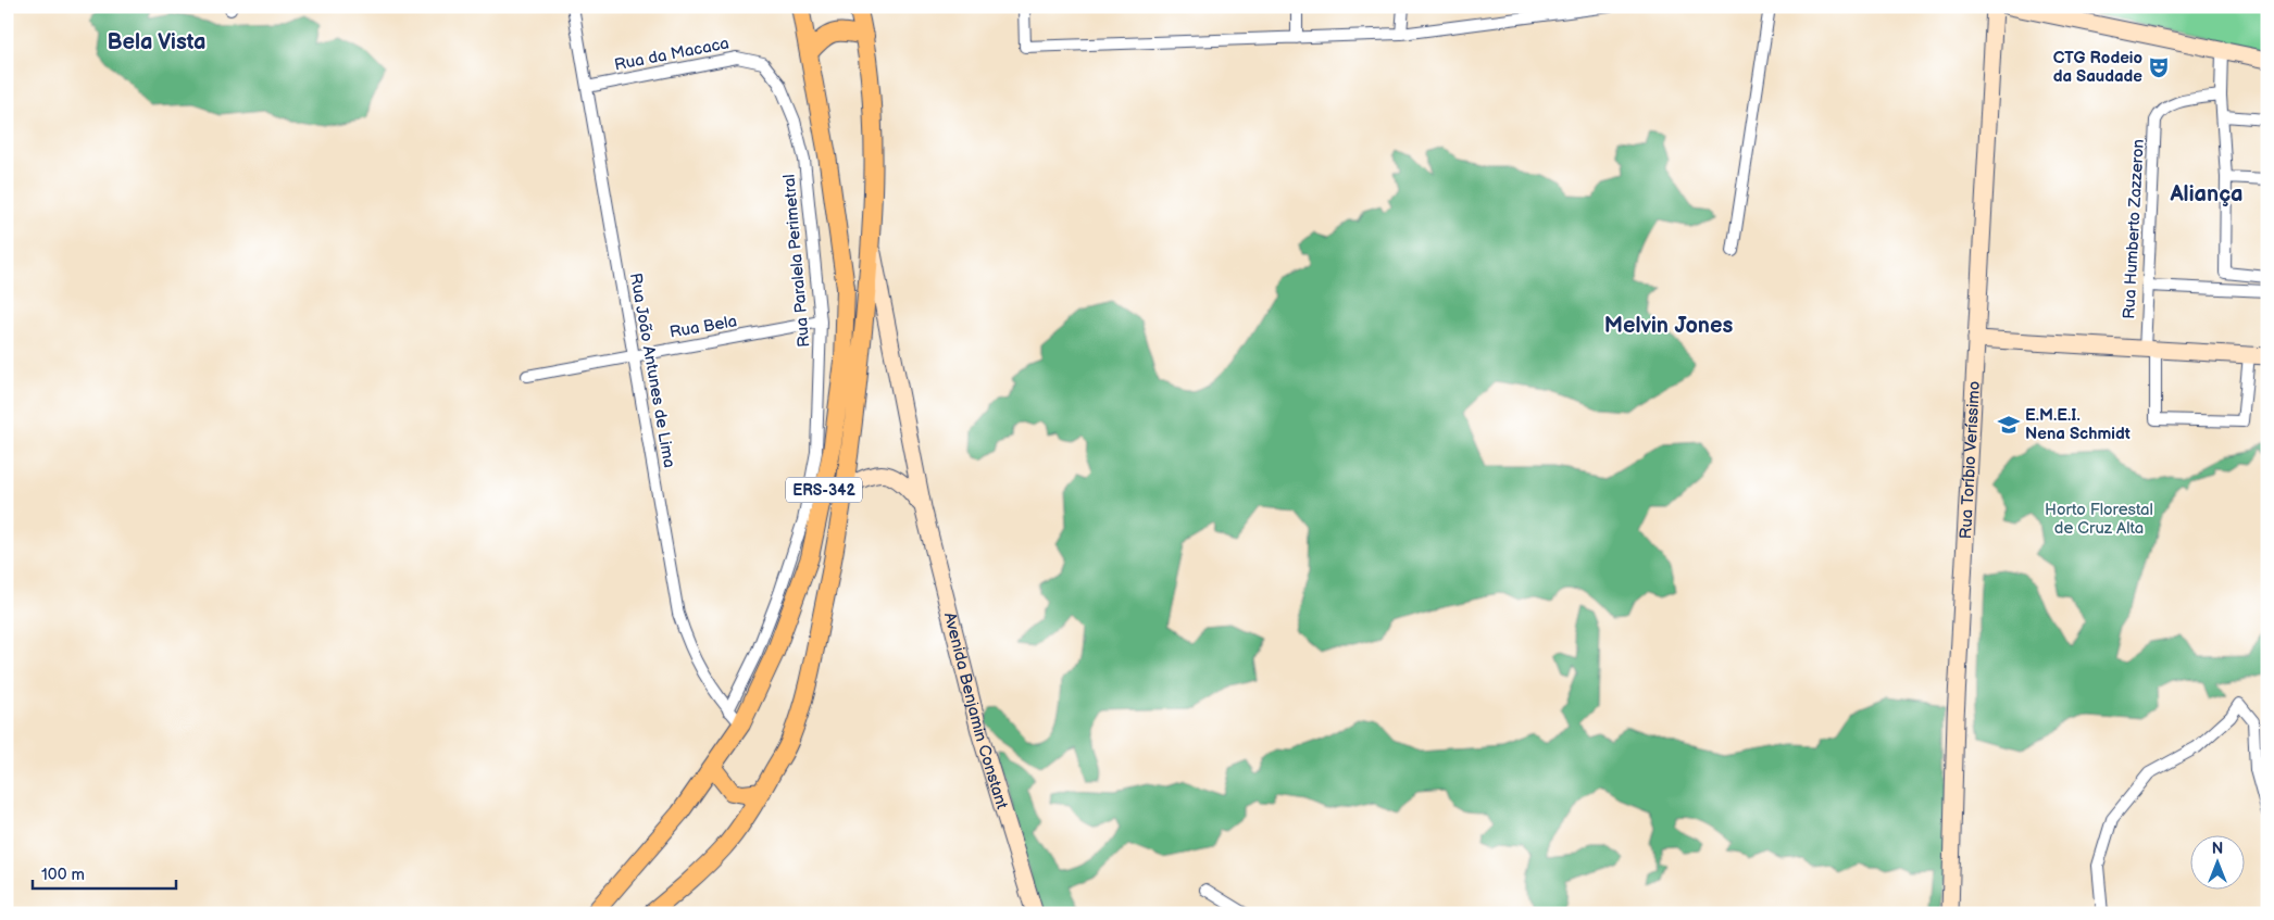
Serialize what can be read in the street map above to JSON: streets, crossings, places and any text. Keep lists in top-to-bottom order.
{
  "streets": {
    "main road": ["ERS-342"],
    "street": [
      "Rua da Macaca",
      "Rua Humberto Zazzeron",
      "Rua Paralela Perimetral",
      "Rua Bela",
      "Rua João Antunes de Lima",
      "Rua Toríbio Veríssimo",
      "Avenida Benjamin Constant"
    ]
  },
  "crossings": [
    ["Rua da Macaca", "Rua Paralela Perimetral"],
    ["Rua da Macaca", "Rua João Antunes de Lima"],
    ["Rua Paralela Perimetral", "Rua Bela"],
    ["Rua Paralela Perimetral", "Rua João Antunes de Lima"],
    ["Rua Bela", "Rua João Antunes de Lima"],
    ["Rua João Antunes de Lima", "ERS-342"],
    ["ERS-342", "Avenida Benjamin Constant"]
  ],
  "districts": ["Bela Vista", "Aliança", "Melvin Jones"],
  "parks": ["Horto Florestal de Cruz Alta"],
  "places": {
    "theatre": ["CTG Rodeio da Saudade"],
    "school or university": ["E.M.E.I. Nena Schmidt"]
  },
  "scale_bar": "100 m",
  "north": "top"
}
